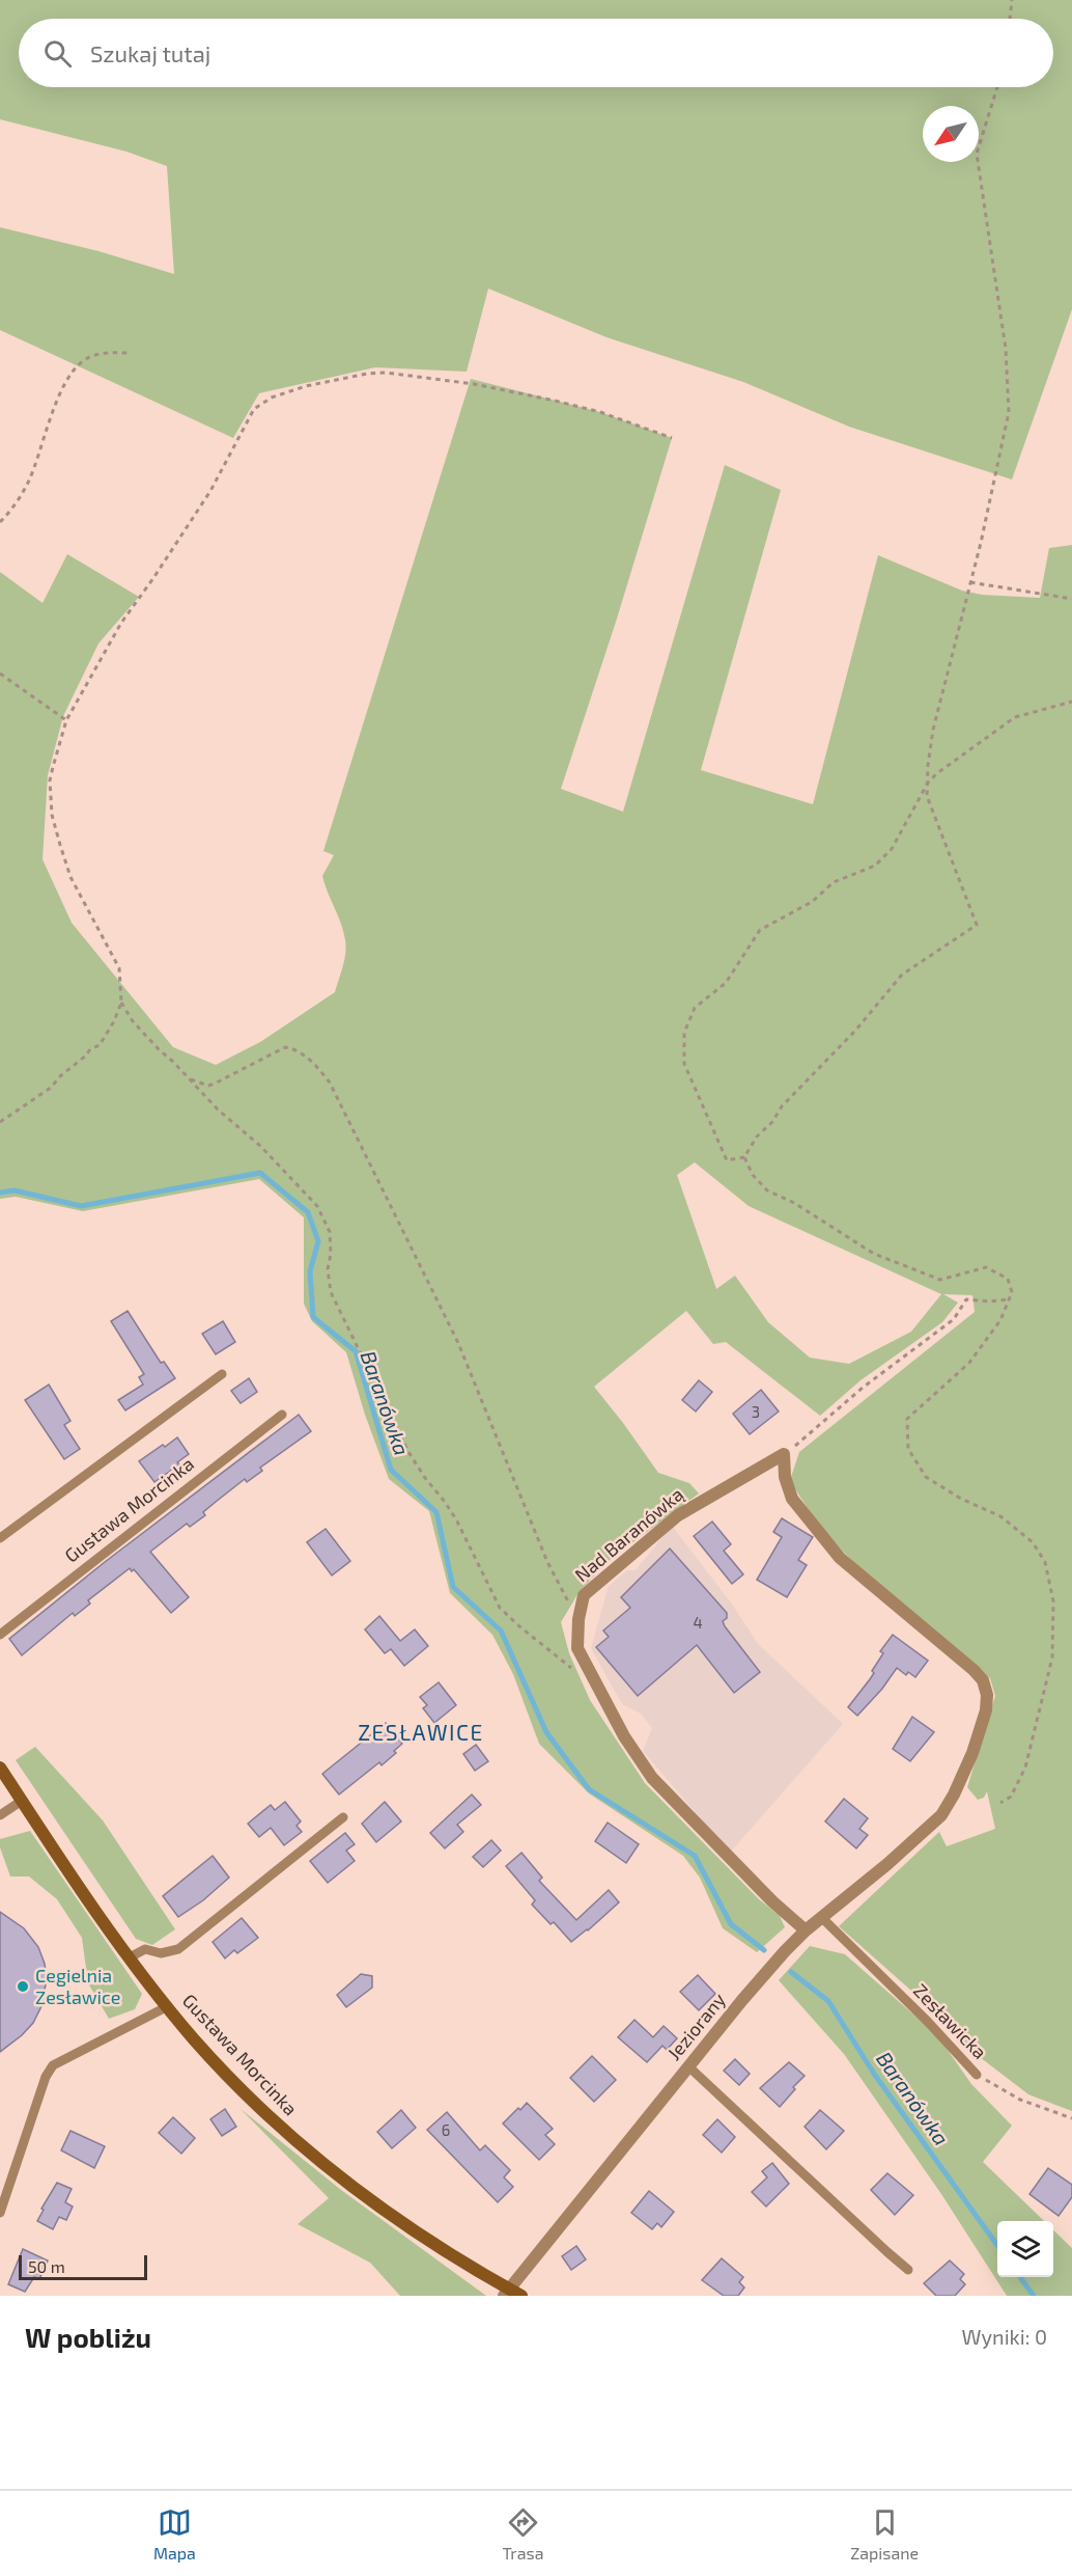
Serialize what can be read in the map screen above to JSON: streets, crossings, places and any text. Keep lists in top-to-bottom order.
{
  "streets": {
    "street": ["Gustawa Morcinka", "Nad Baranówką", "Jeziorany"],
    "lane": ["Zesławicka"]
  },
  "crossings": [
    ["Gustawa Morcinka", "Jeziorany"],
    ["Nad Baranówką", "Jeziorany"],
    ["Zesławicka", "Jeziorany"]
  ],
  "districts": ["ZESŁAWICE"],
  "water": ["Baranówka"],
  "places": ["Cegielnia Zesławice"],
  "house_numbers": ["3", "4", "6"],
  "scale_bar": "50 m",
  "north": "bottom left",
  "page": {
    "search": "Szukaj tutaj",
    "scale": "50 m",
    "heading": ["W pobliżu", "Wyniki: 0"],
    "nav": ["Mapa", "Trasa", "Zapisane"]
  }
}
